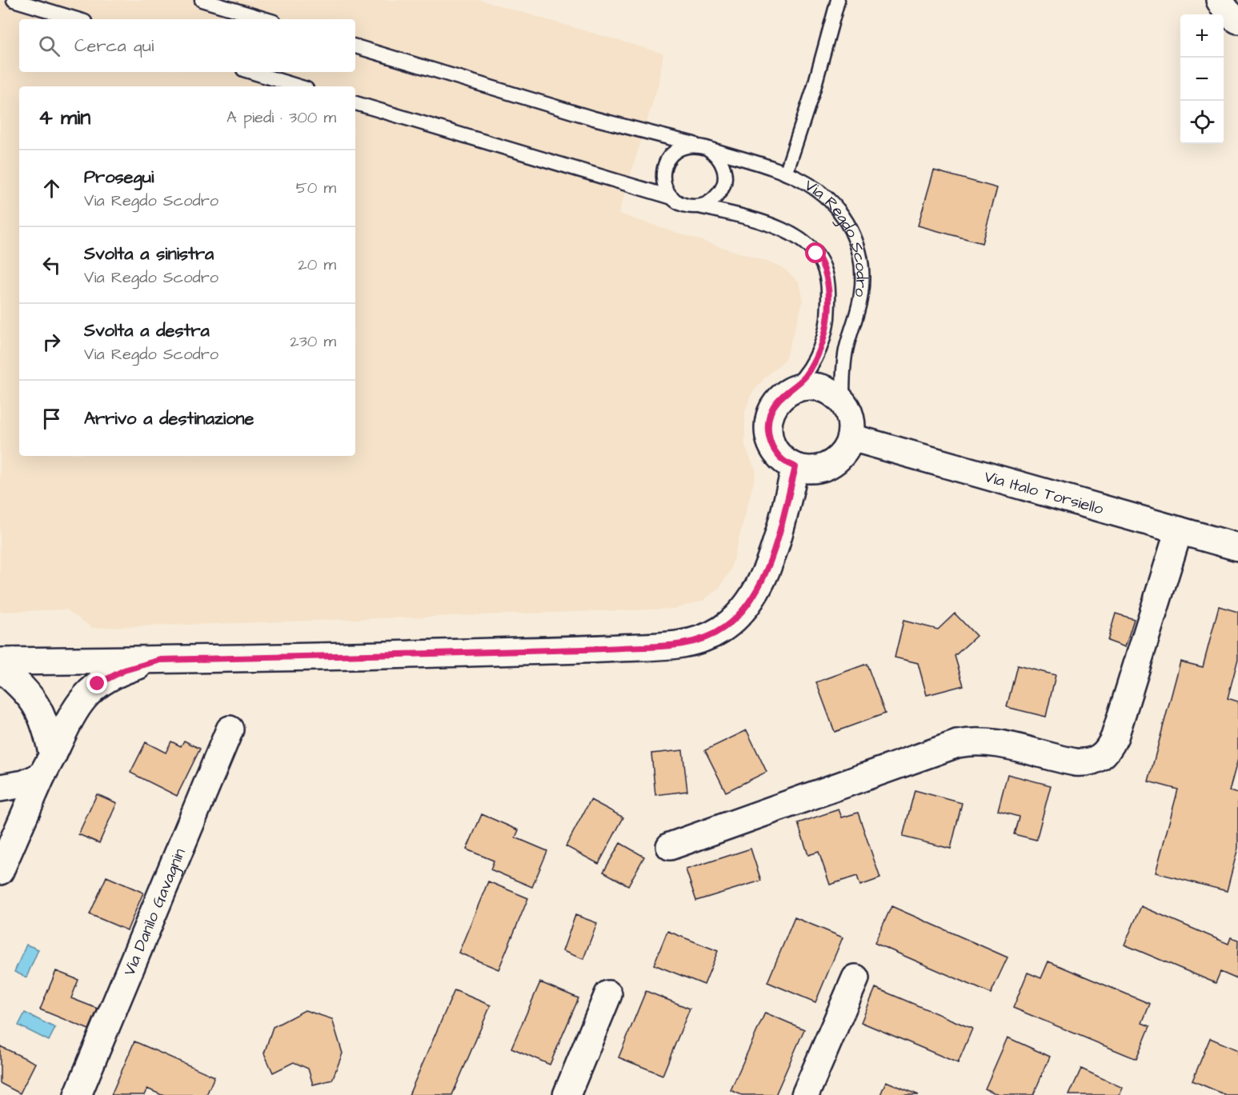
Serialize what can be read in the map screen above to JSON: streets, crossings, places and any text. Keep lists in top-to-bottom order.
{
  "streets": {
    "street": ["Via Regdo Scodro", "Via Italo Torsiello", "Via Danilo Gavagnin"]
  },
  "crossings": [
    ["Via Regdo Scodro", "Via Italo Torsiello"]
  ],
  "page": {
    "map_buttons": ["+", "−"],
    "search": "Cerca qui",
    "heading": ["4 min", "A piedi · 300 m"],
    "list": [
      ["Prosegui", "Via Regdo Scodro", "50 m"],
      ["Svolta a sinistra", "Via Regdo Scodro", "20 m"],
      ["Svolta a destra", "Via Regdo Scodro", "230 m"],
      "Arrivo a destinazione"
    ]
  }
}
